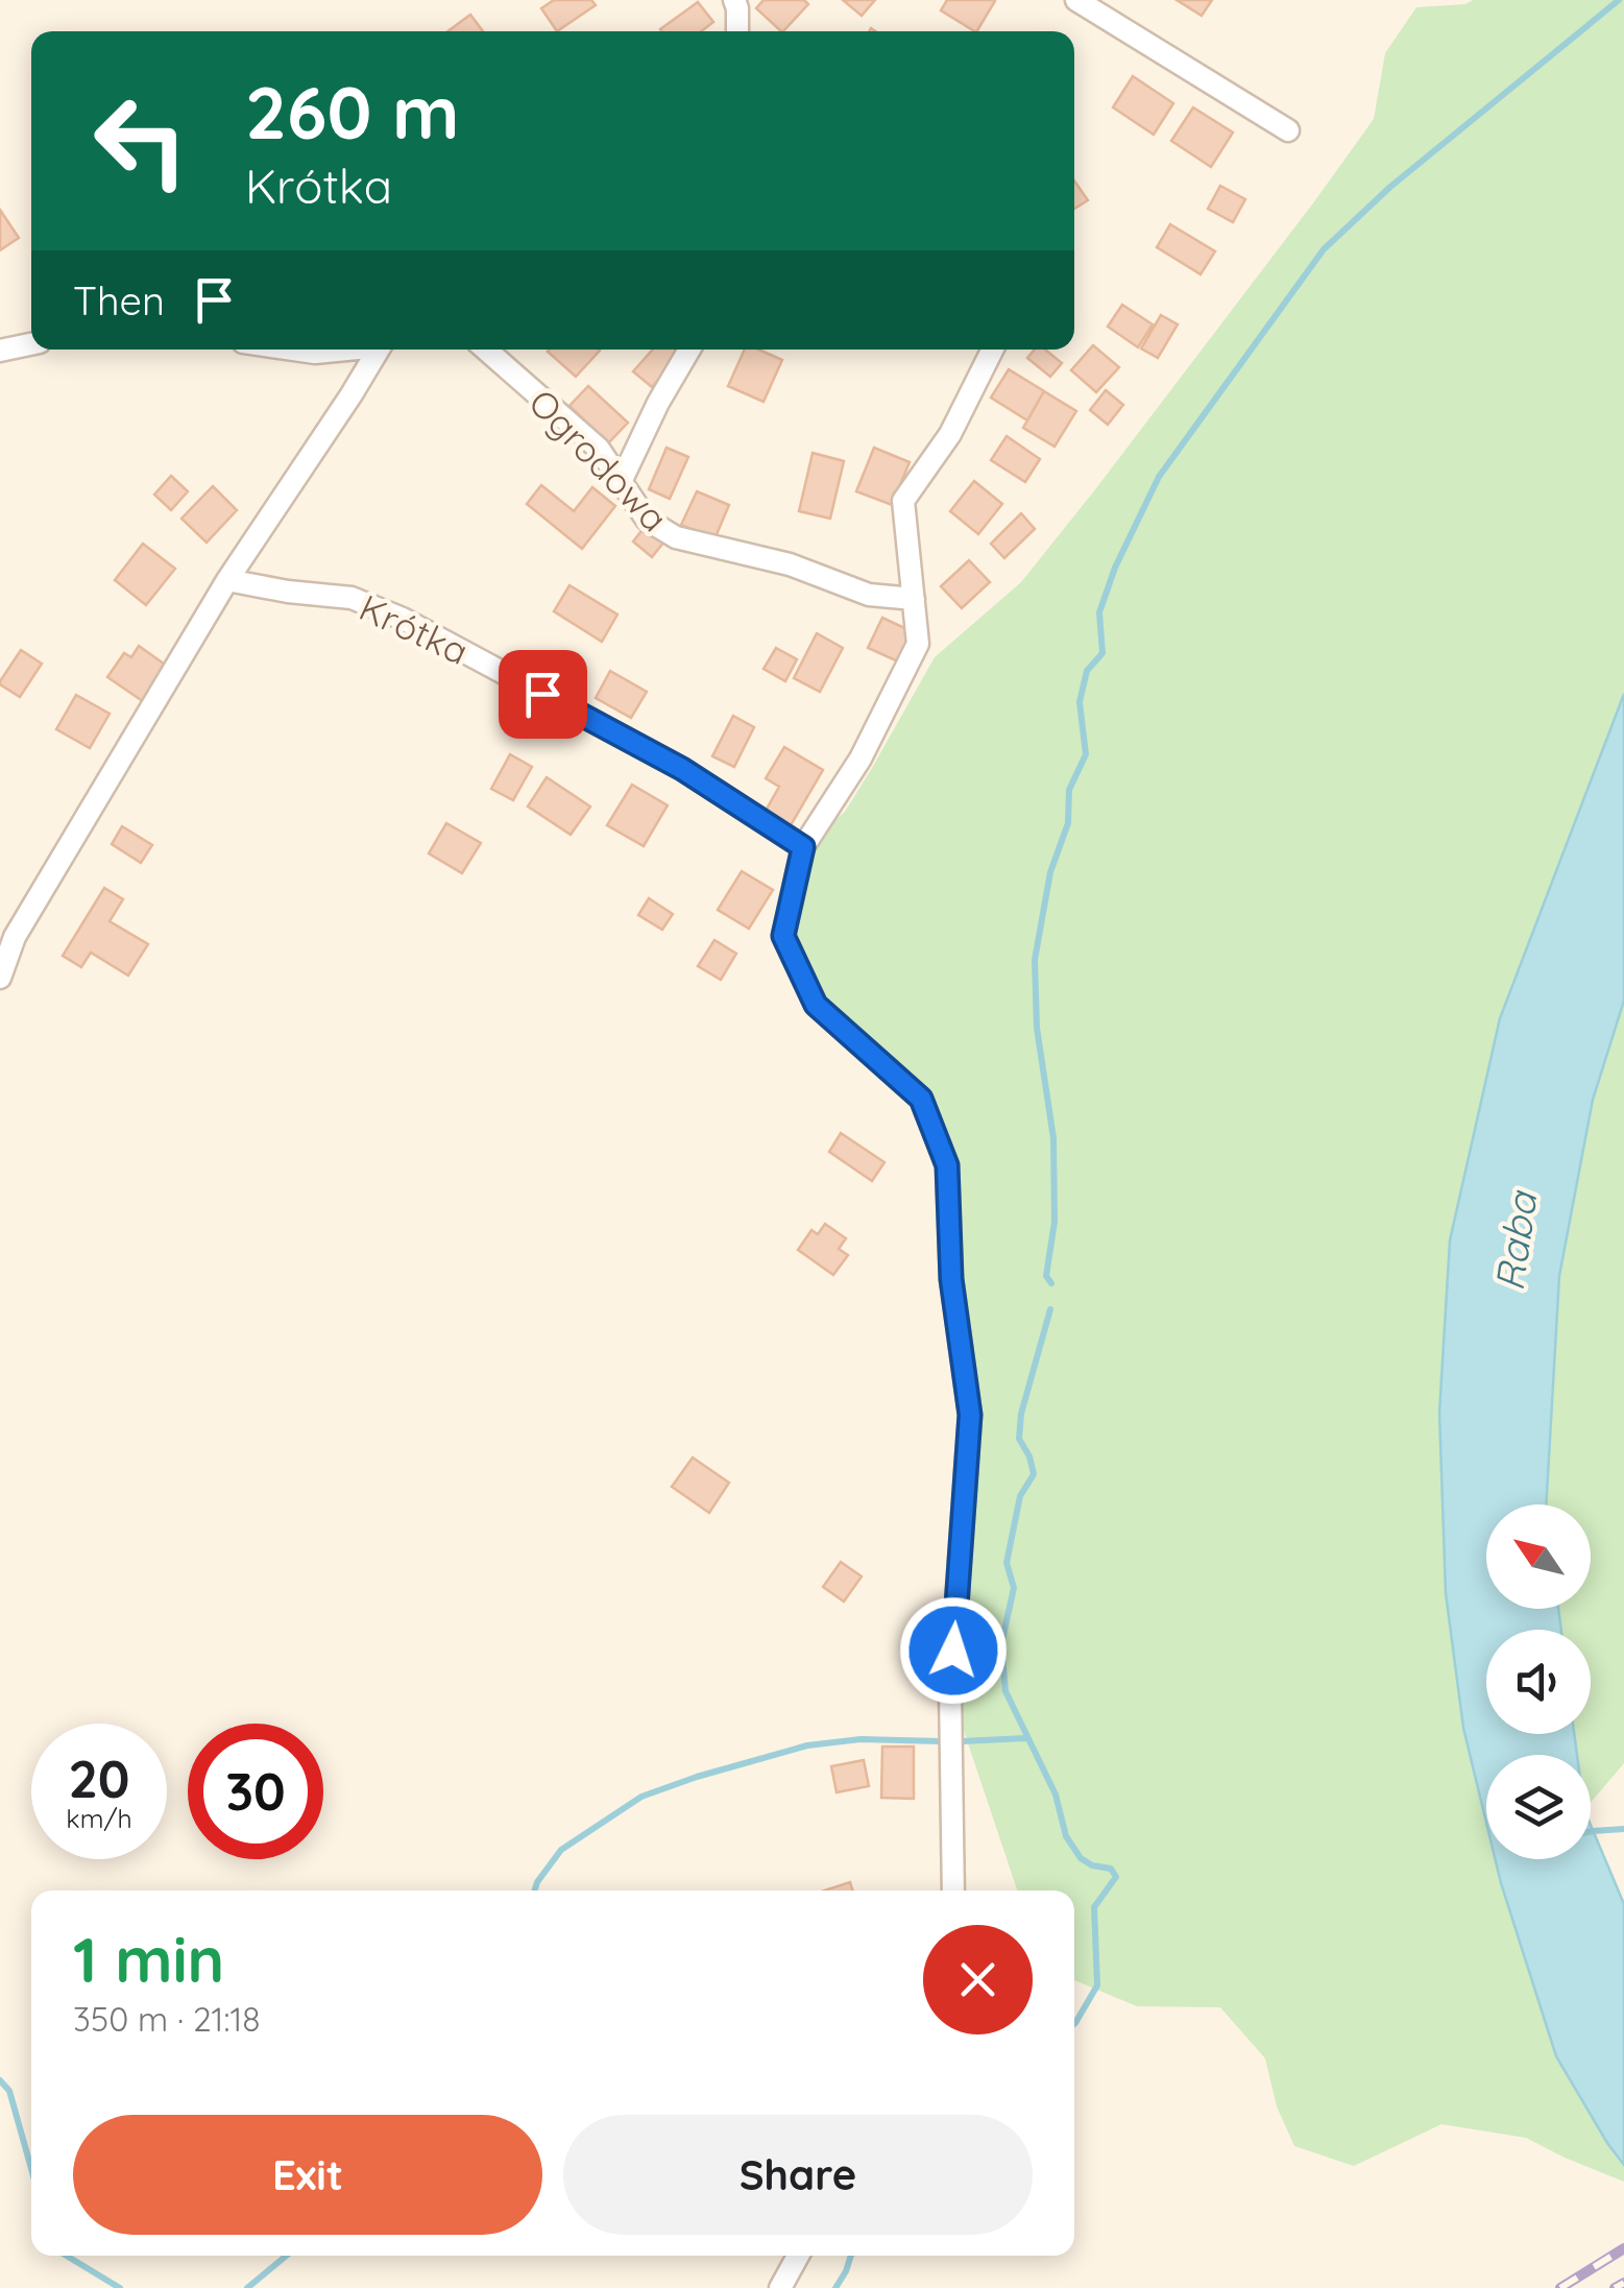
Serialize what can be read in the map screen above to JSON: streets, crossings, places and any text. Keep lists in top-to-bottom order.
{
  "streets": {
    "street": ["Ogrodowa", "Krótka"]
  },
  "water": ["Raba"],
  "north": "top left",
  "page": {
    "turn": ["260 m", "Krótka"],
    "then": "Then",
    "speed": "20 km/h",
    "limit": "30",
    "heading": ["1 min", "350 m · 21:18"],
    "buttons": ["Exit", "Share"]
  }
}
